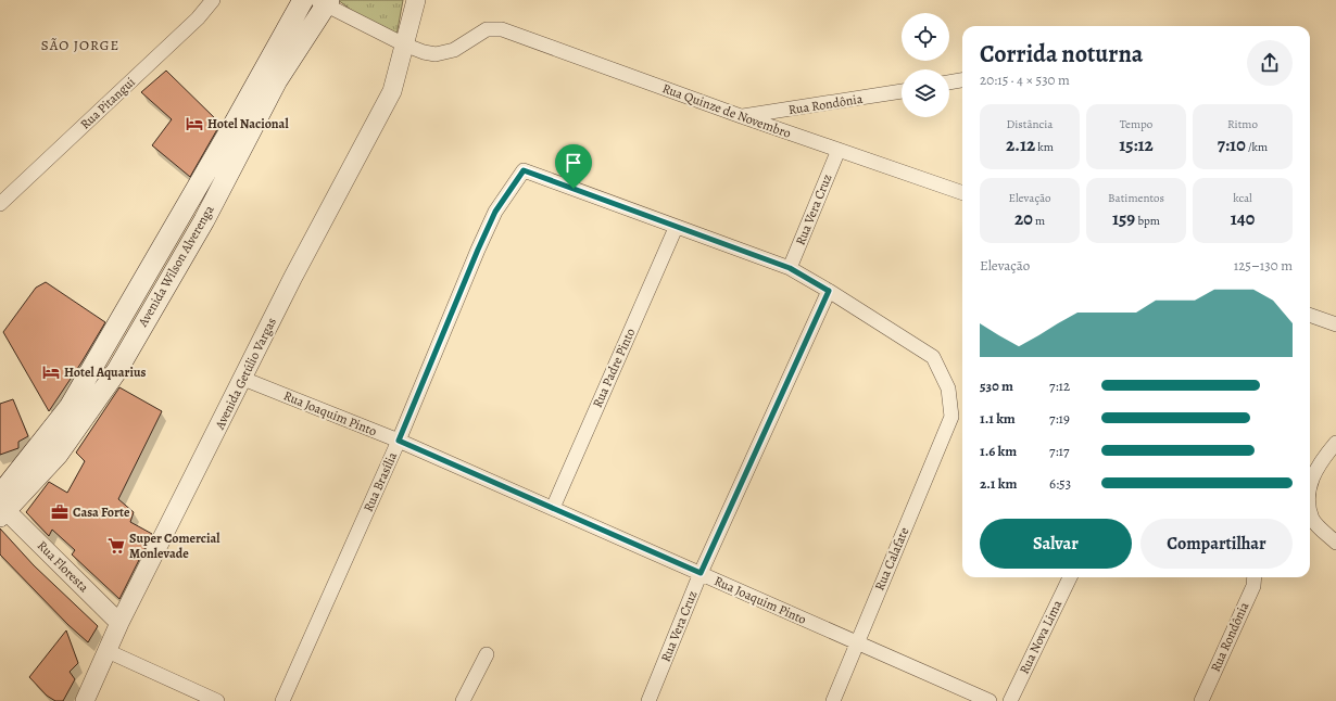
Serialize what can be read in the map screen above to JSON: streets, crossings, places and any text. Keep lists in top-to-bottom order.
{
  "streets": {
    "main road": ["Avenida Wilson Alverenga"],
    "street": [
      "Rua Pitangui",
      "Rua Rondônia",
      "Rua Quinze de Novembro",
      "Rua Vera Cruz",
      "Rua Padre Pinto",
      "Avenida Getúlio Vargas",
      "Rua Joaquim Pinto",
      "Rua Brasília",
      "Rua Calafate",
      "Rua Floresta",
      "Rua Nova Lima"
    ]
  },
  "crossings": [
    ["Rua Rondônia", "Rua Quinze de Novembro"],
    ["Rua Quinze de Novembro", "Rua Vera Cruz"],
    ["Rua Quinze de Novembro", "Avenida Getúlio Vargas"],
    ["Rua Vera Cruz", "Rua Joaquim Pinto"],
    ["Rua Vera Cruz", "Rua Calafate"],
    ["Avenida Wilson Alverenga", "Rua Floresta"],
    ["Rua Padre Pinto", "Rua Joaquim Pinto"],
    ["Rua Padre Pinto", "Rua Brasília"],
    ["Avenida Getúlio Vargas", "Rua Joaquim Pinto"],
    ["Avenida Getúlio Vargas", "Rua Floresta"],
    ["Rua Joaquim Pinto", "Rua Brasília"],
    ["Rua Joaquim Pinto", "Rua Calafate"]
  ],
  "districts": ["SÃO JORGE"],
  "places": {
    "hotel": ["Hotel Nacional", "Hotel Aquarius"],
    "office": ["Casa Forte"],
    "supermarket": ["Super Comercial Monlevade"]
  },
  "page": {
    "heading": ["Corrida noturna", "20:15 · 4 × 530 m"],
    "stats": [
      ["Distância", "2.12 km"],
      ["Tempo", "15:12"],
      ["Ritmo", "7:10 /km"],
      ["Elevação", "20 m"],
      ["Batimentos", "159 bpm"],
      ["kcal", "140"]
    ],
    "chart": ["Elevação", "125–130 m"],
    "list": [
      {
        "name": "530 m",
        "note": "7:12"
      },
      {
        "name": "1.1 km",
        "note": "7:19"
      },
      {
        "name": "1.6 km",
        "note": "7:17"
      },
      {
        "name": "2.1 km",
        "note": "6:53"
      }
    ],
    "buttons": ["Salvar", "Compartilhar"]
  }
}
